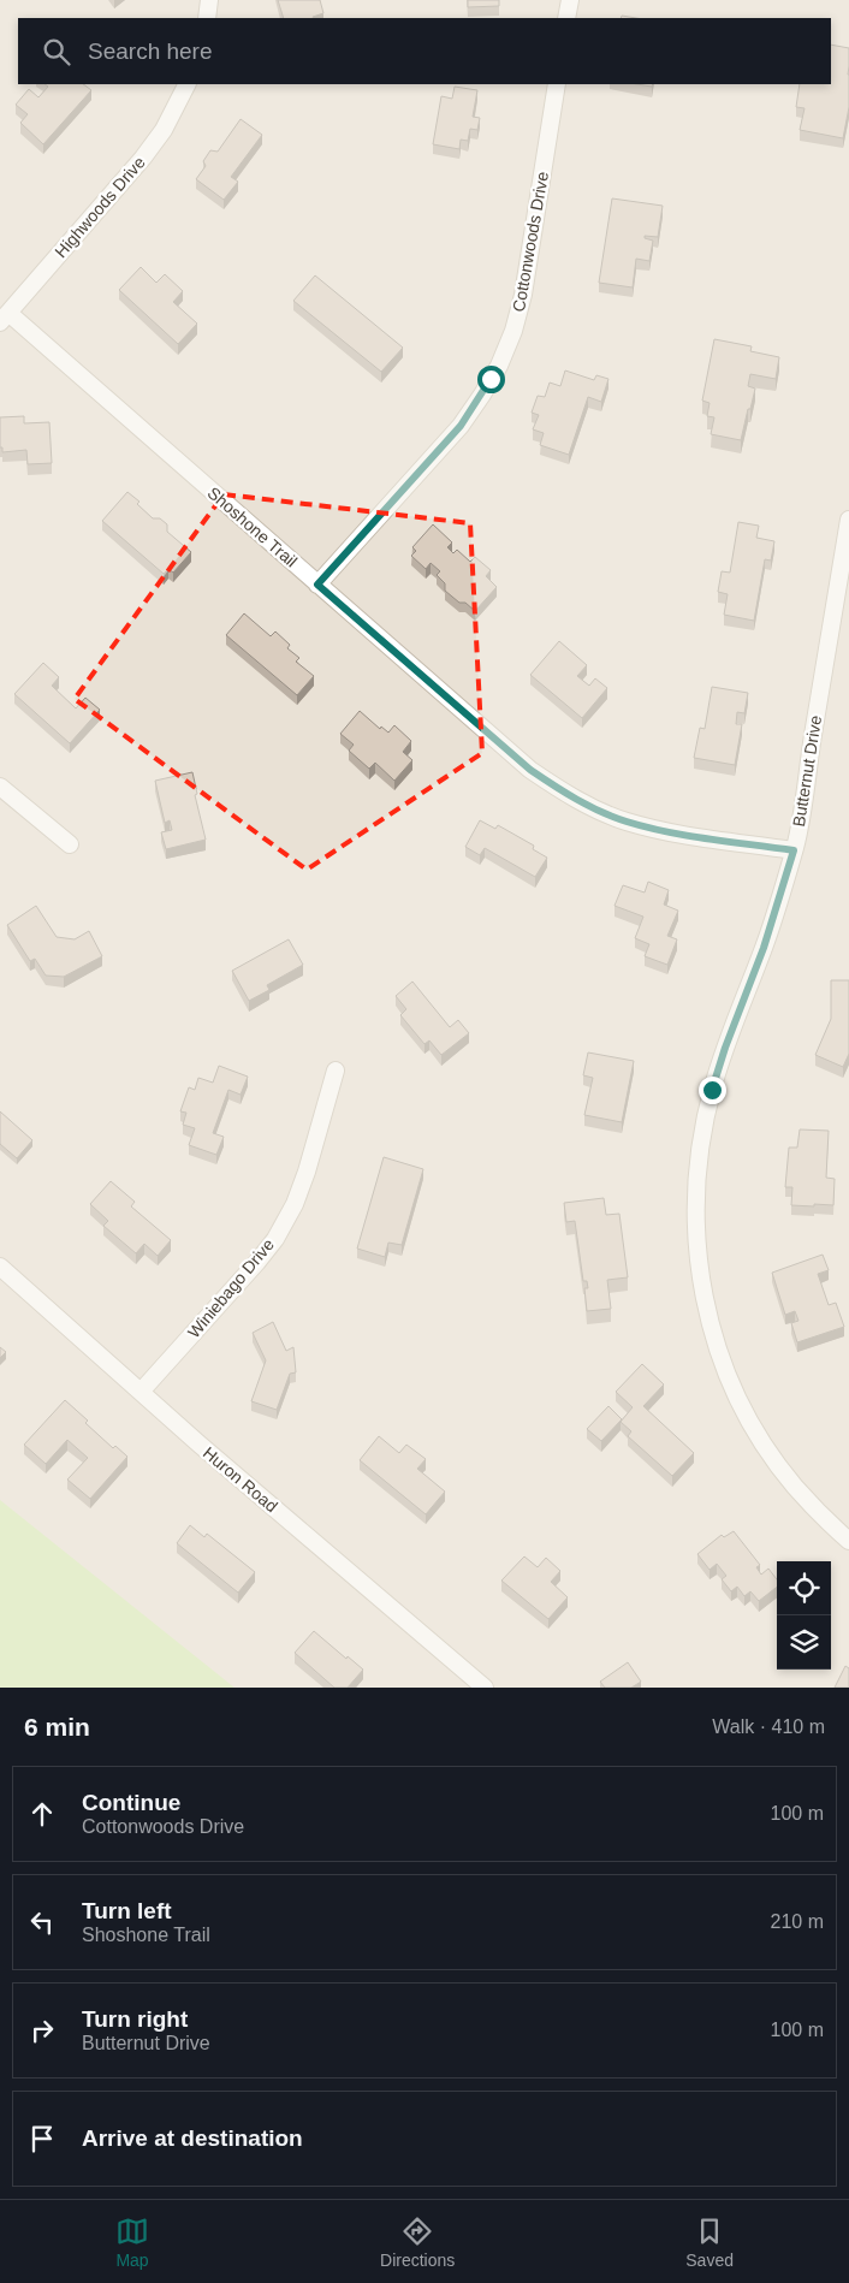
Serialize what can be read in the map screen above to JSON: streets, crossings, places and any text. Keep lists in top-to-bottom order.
{
  "streets": {
    "street": [
      "Highwoods Drive",
      "Cottonwoods Drive",
      "Shoshone Trail",
      "Butternut Drive",
      "Winiebago Drive",
      "Huron Road"
    ]
  },
  "crossings": [
    ["Highwoods Drive", "Shoshone Trail"],
    ["Cottonwoods Drive", "Shoshone Trail"],
    ["Shoshone Trail", "Butternut Drive"],
    ["Winiebago Drive", "Huron Road"]
  ],
  "page": {
    "search": "Search here",
    "heading": ["6 min", "Walk · 410 m"],
    "list": [
      ["Continue", "Cottonwoods Drive", "100 m"],
      ["Turn left", "Shoshone Trail", "210 m"],
      ["Turn right", "Butternut Drive", "100 m"],
      "Arrive at destination"
    ],
    "nav": ["Map", "Directions", "Saved"]
  }
}
